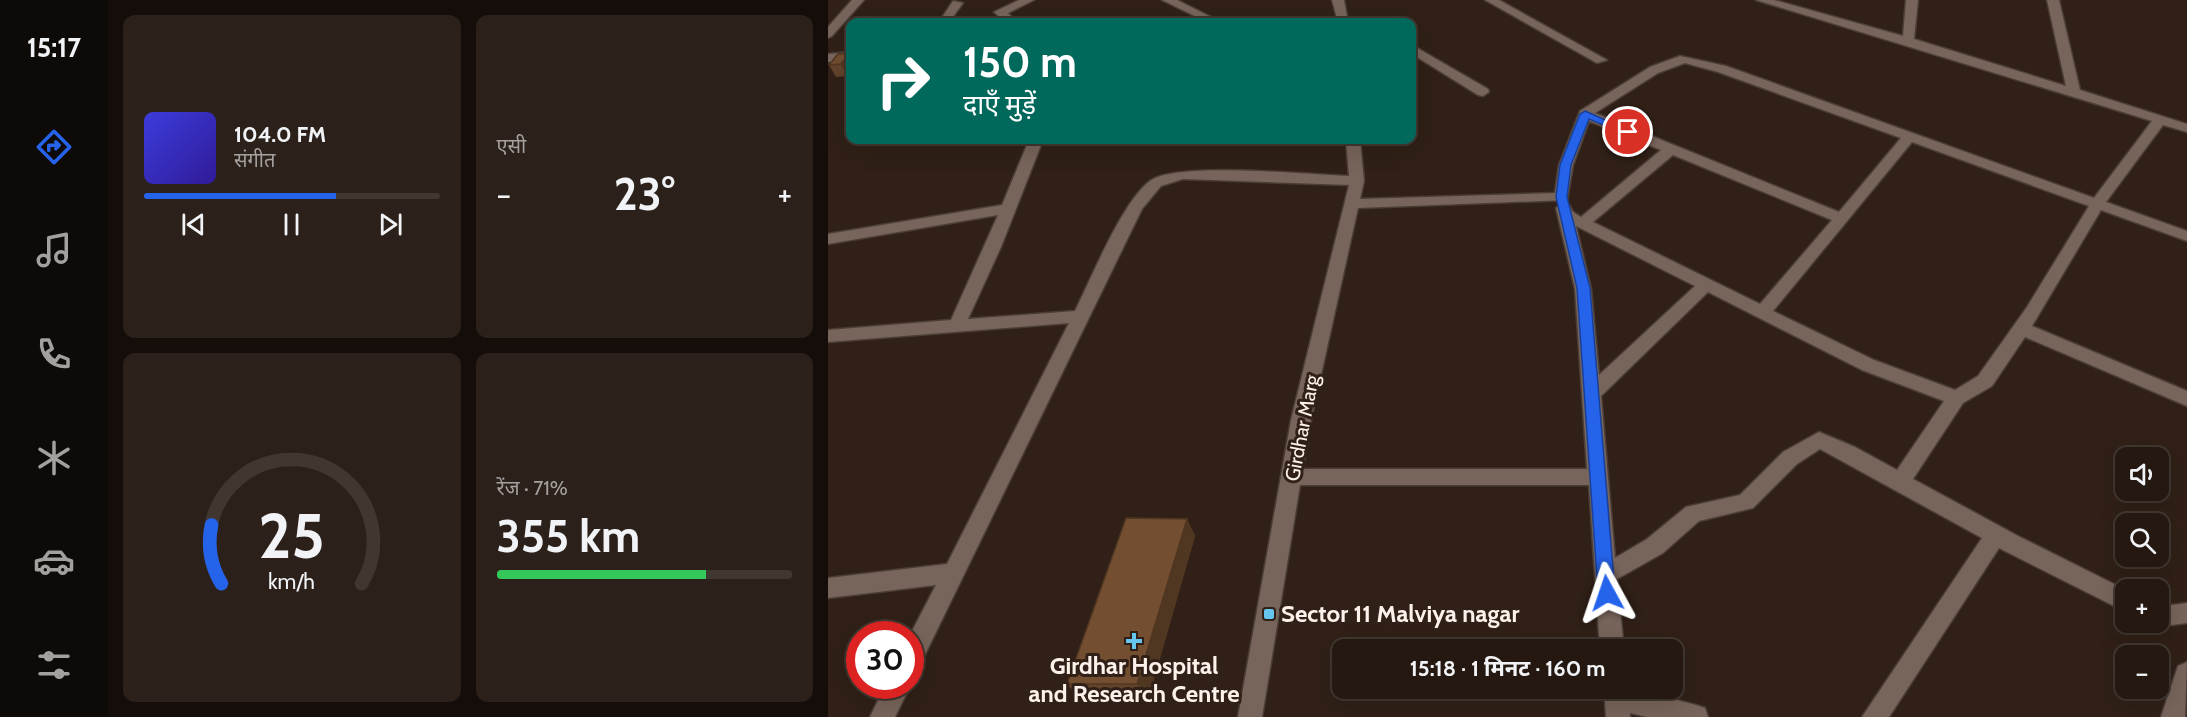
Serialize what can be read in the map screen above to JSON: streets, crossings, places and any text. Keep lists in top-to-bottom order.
{
  "streets": {
    "street": ["Girdhar Marg"]
  },
  "places": {
    "transit": ["Sector 11 Malviya nagar"],
    "health": ["Girdhar Hospital and Research Centre"]
  },
  "page": {
    "tabs": "15:17",
    "tile": [
      "एसी",
      ["रेंज · 71%", "355 km"]
    ],
    "turn": ["150 m", "दाएँ मुड़ें"],
    "song": ["104.0 FM", "संगीत"],
    "heat": ["−", "23°", "+"],
    "map_buttons": ["+", "−"],
    "limit": "30",
    "trip": "15:18 · 1 मिनट · 160 m",
    "gauge": ["25", "km/h"]
  }
}
